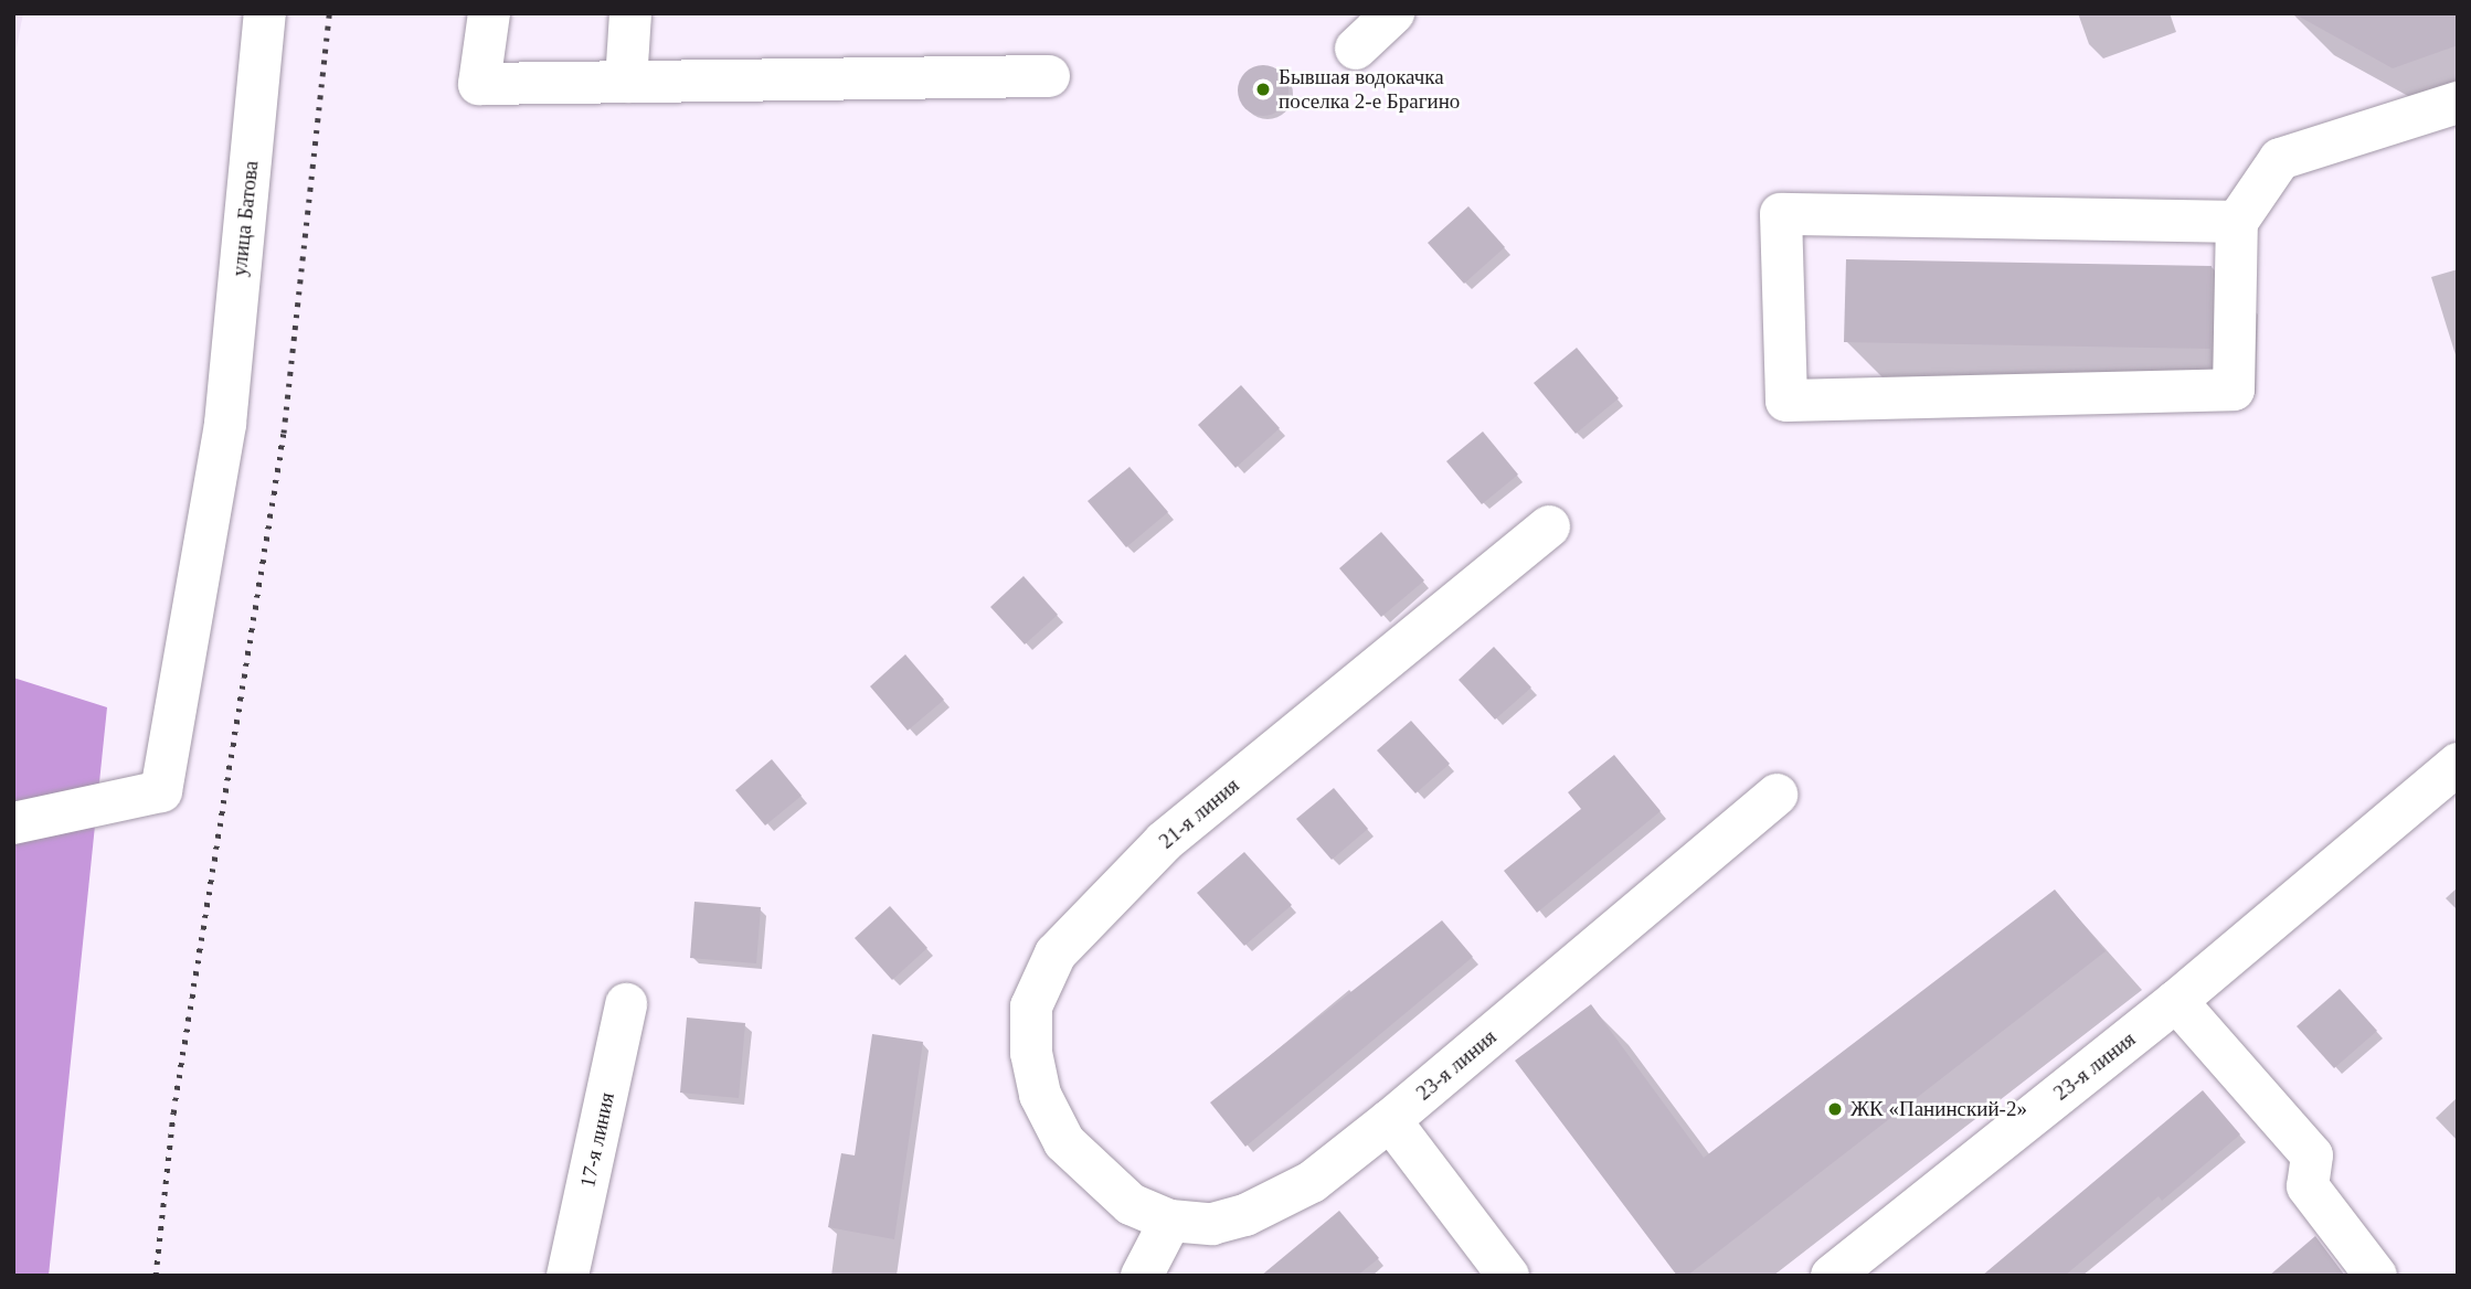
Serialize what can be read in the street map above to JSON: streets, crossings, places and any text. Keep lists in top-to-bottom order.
{
  "streets": {
    "street": [
      "улица Батова",
      "21-я линия",
      "23-я линия",
      "17-я линия"
    ]
  },
  "crossings": [
    ["21-я линия", "23-я линия"]
  ],
  "places": ["Бывшая водокачка поселка 2-е Брагино", "ЖК «Панинский-2»"]
}
